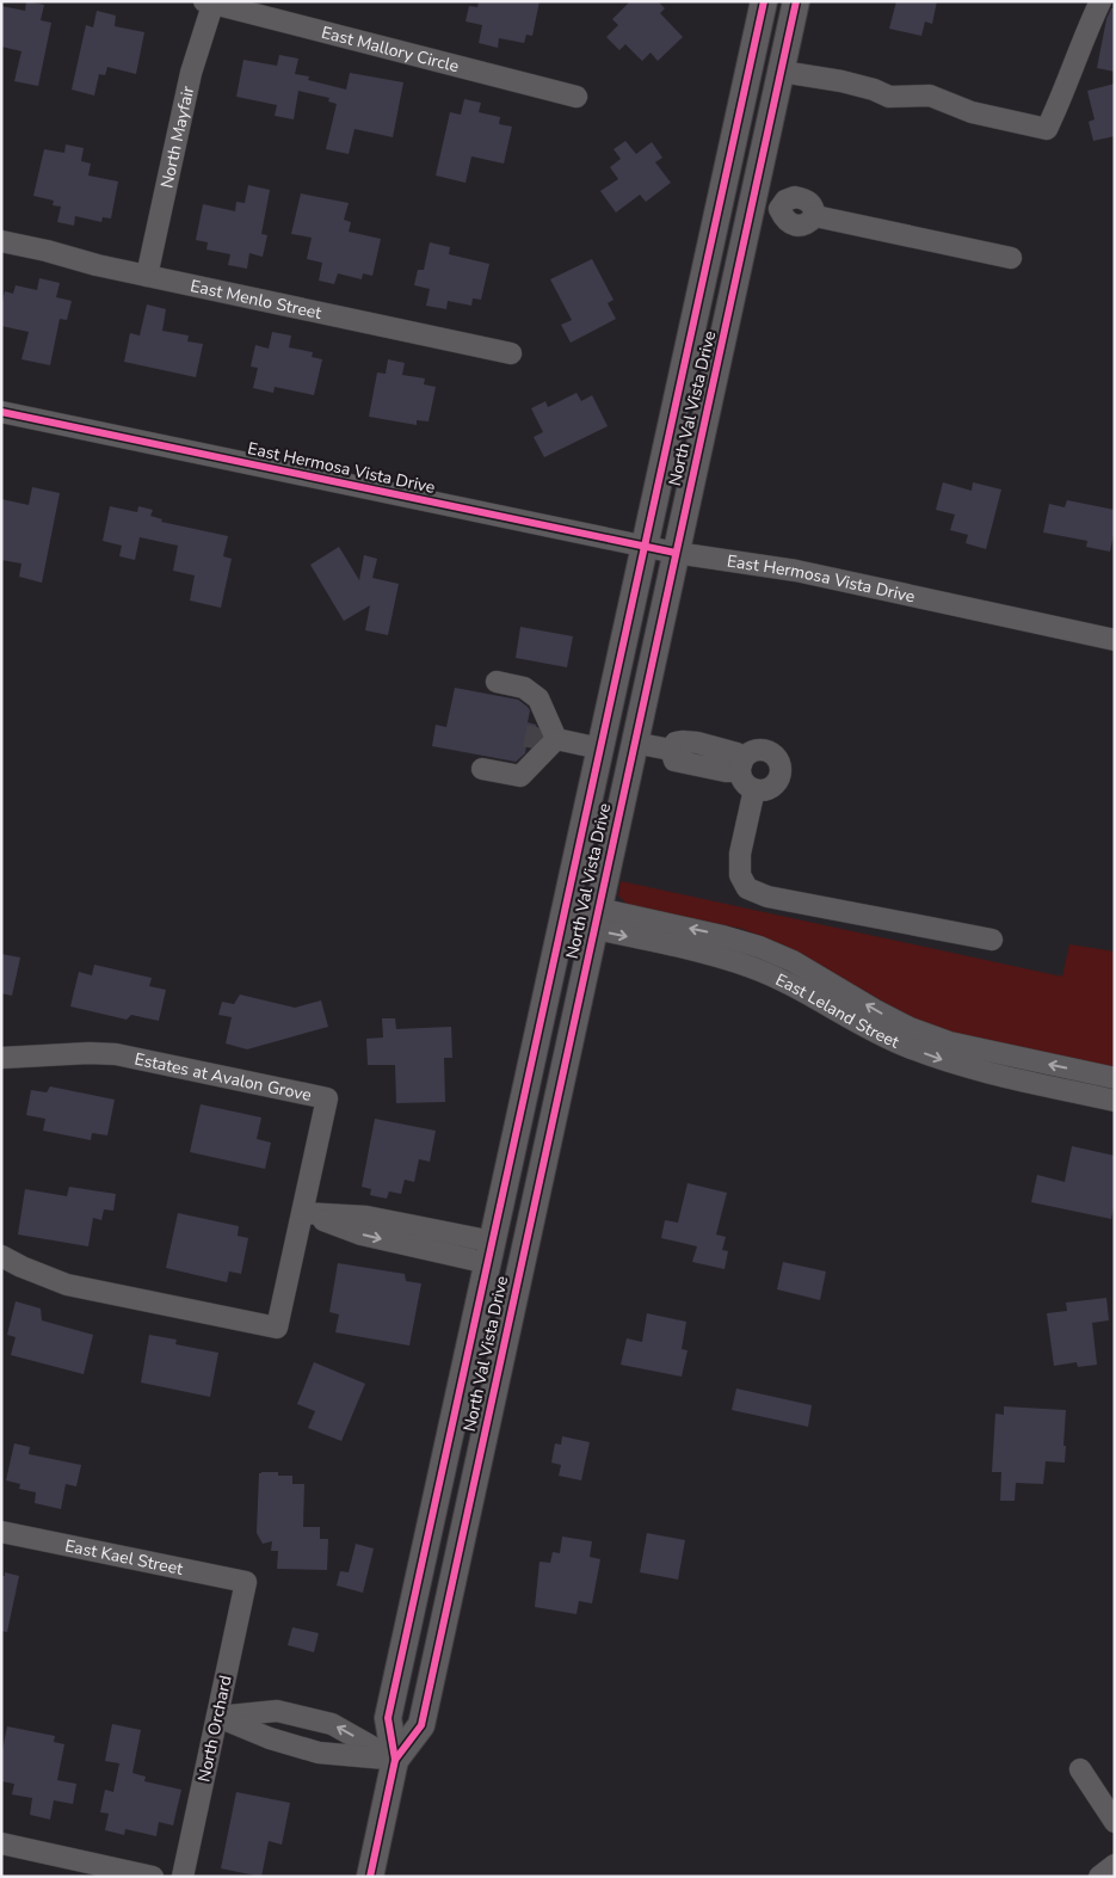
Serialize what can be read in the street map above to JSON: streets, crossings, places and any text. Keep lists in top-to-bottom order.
{
  "streets": {
    "main road": ["North Val Vista Drive"],
    "street": [
      "East Mallory Circle",
      "North Mayfair",
      "East Menlo Street",
      "East Hermosa Vista Drive",
      "East Leland Street",
      "Estates at Avalon Grove",
      "East Kael Street",
      "North Orchard"
    ]
  },
  "crossings": [
    ["East Mallory Circle", "North Mayfair"],
    ["North Mayfair", "East Menlo Street"],
    ["North Val Vista Drive", "East Hermosa Vista Drive"],
    ["North Val Vista Drive", "East Leland Street"],
    ["East Kael Street", "North Orchard"]
  ]
}
